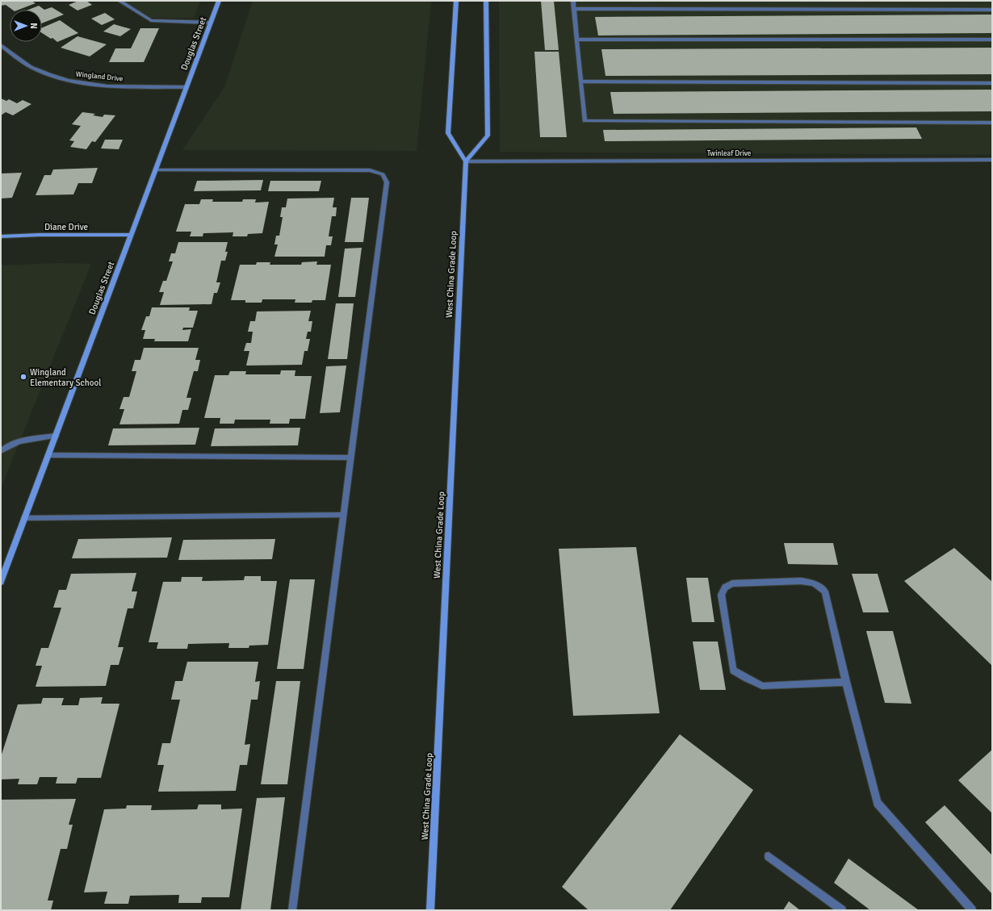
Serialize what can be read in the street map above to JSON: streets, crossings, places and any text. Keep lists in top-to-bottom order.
{
  "streets": {
    "main road": ["Douglas Street", "Diane Drive", "West China Grade Loop"],
    "street": ["Wingland Drive", "Twinleaf Drive"]
  },
  "crossings": [
    ["Douglas Street", "Wingland Drive"],
    ["Douglas Street", "Diane Drive"],
    ["Twinleaf Drive", "West China Grade Loop"]
  ],
  "places": ["Wingland Elementary School"],
  "north": "right"
}
